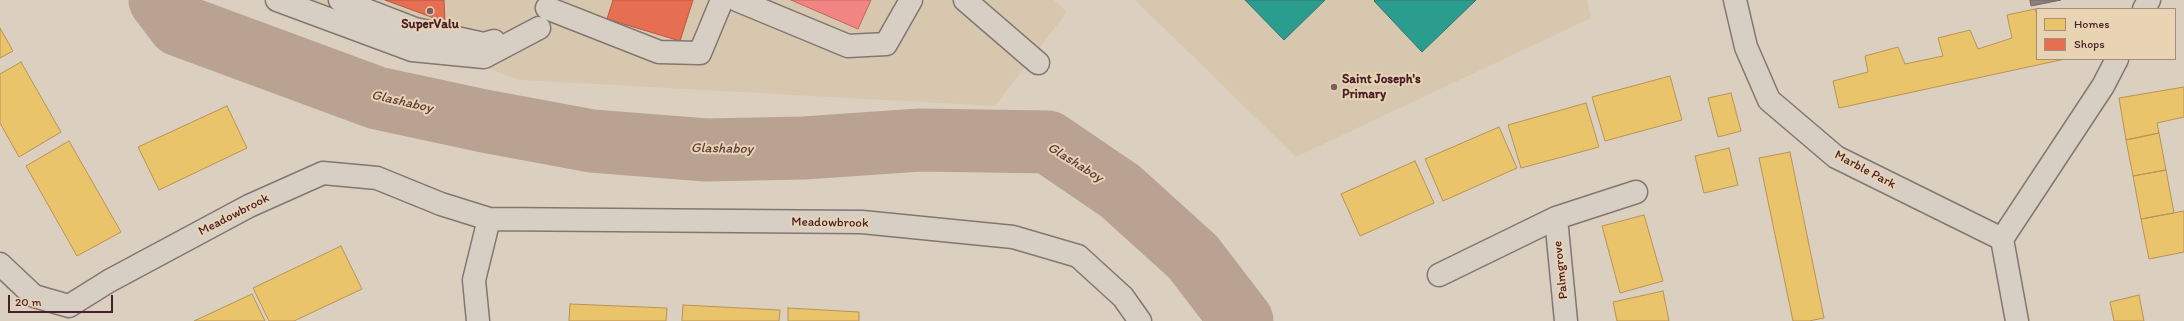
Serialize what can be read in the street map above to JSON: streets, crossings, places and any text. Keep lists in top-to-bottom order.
{
  "streets": {
    "street": ["Marble Park", "Meadowbrook", "Palmgrove"]
  },
  "water": ["Glashaboy"],
  "places": ["SuperValu", "Saint Joseph's Primary"],
  "legend": ["Homes", "Shops"],
  "scale_bar": "20 m"
}
